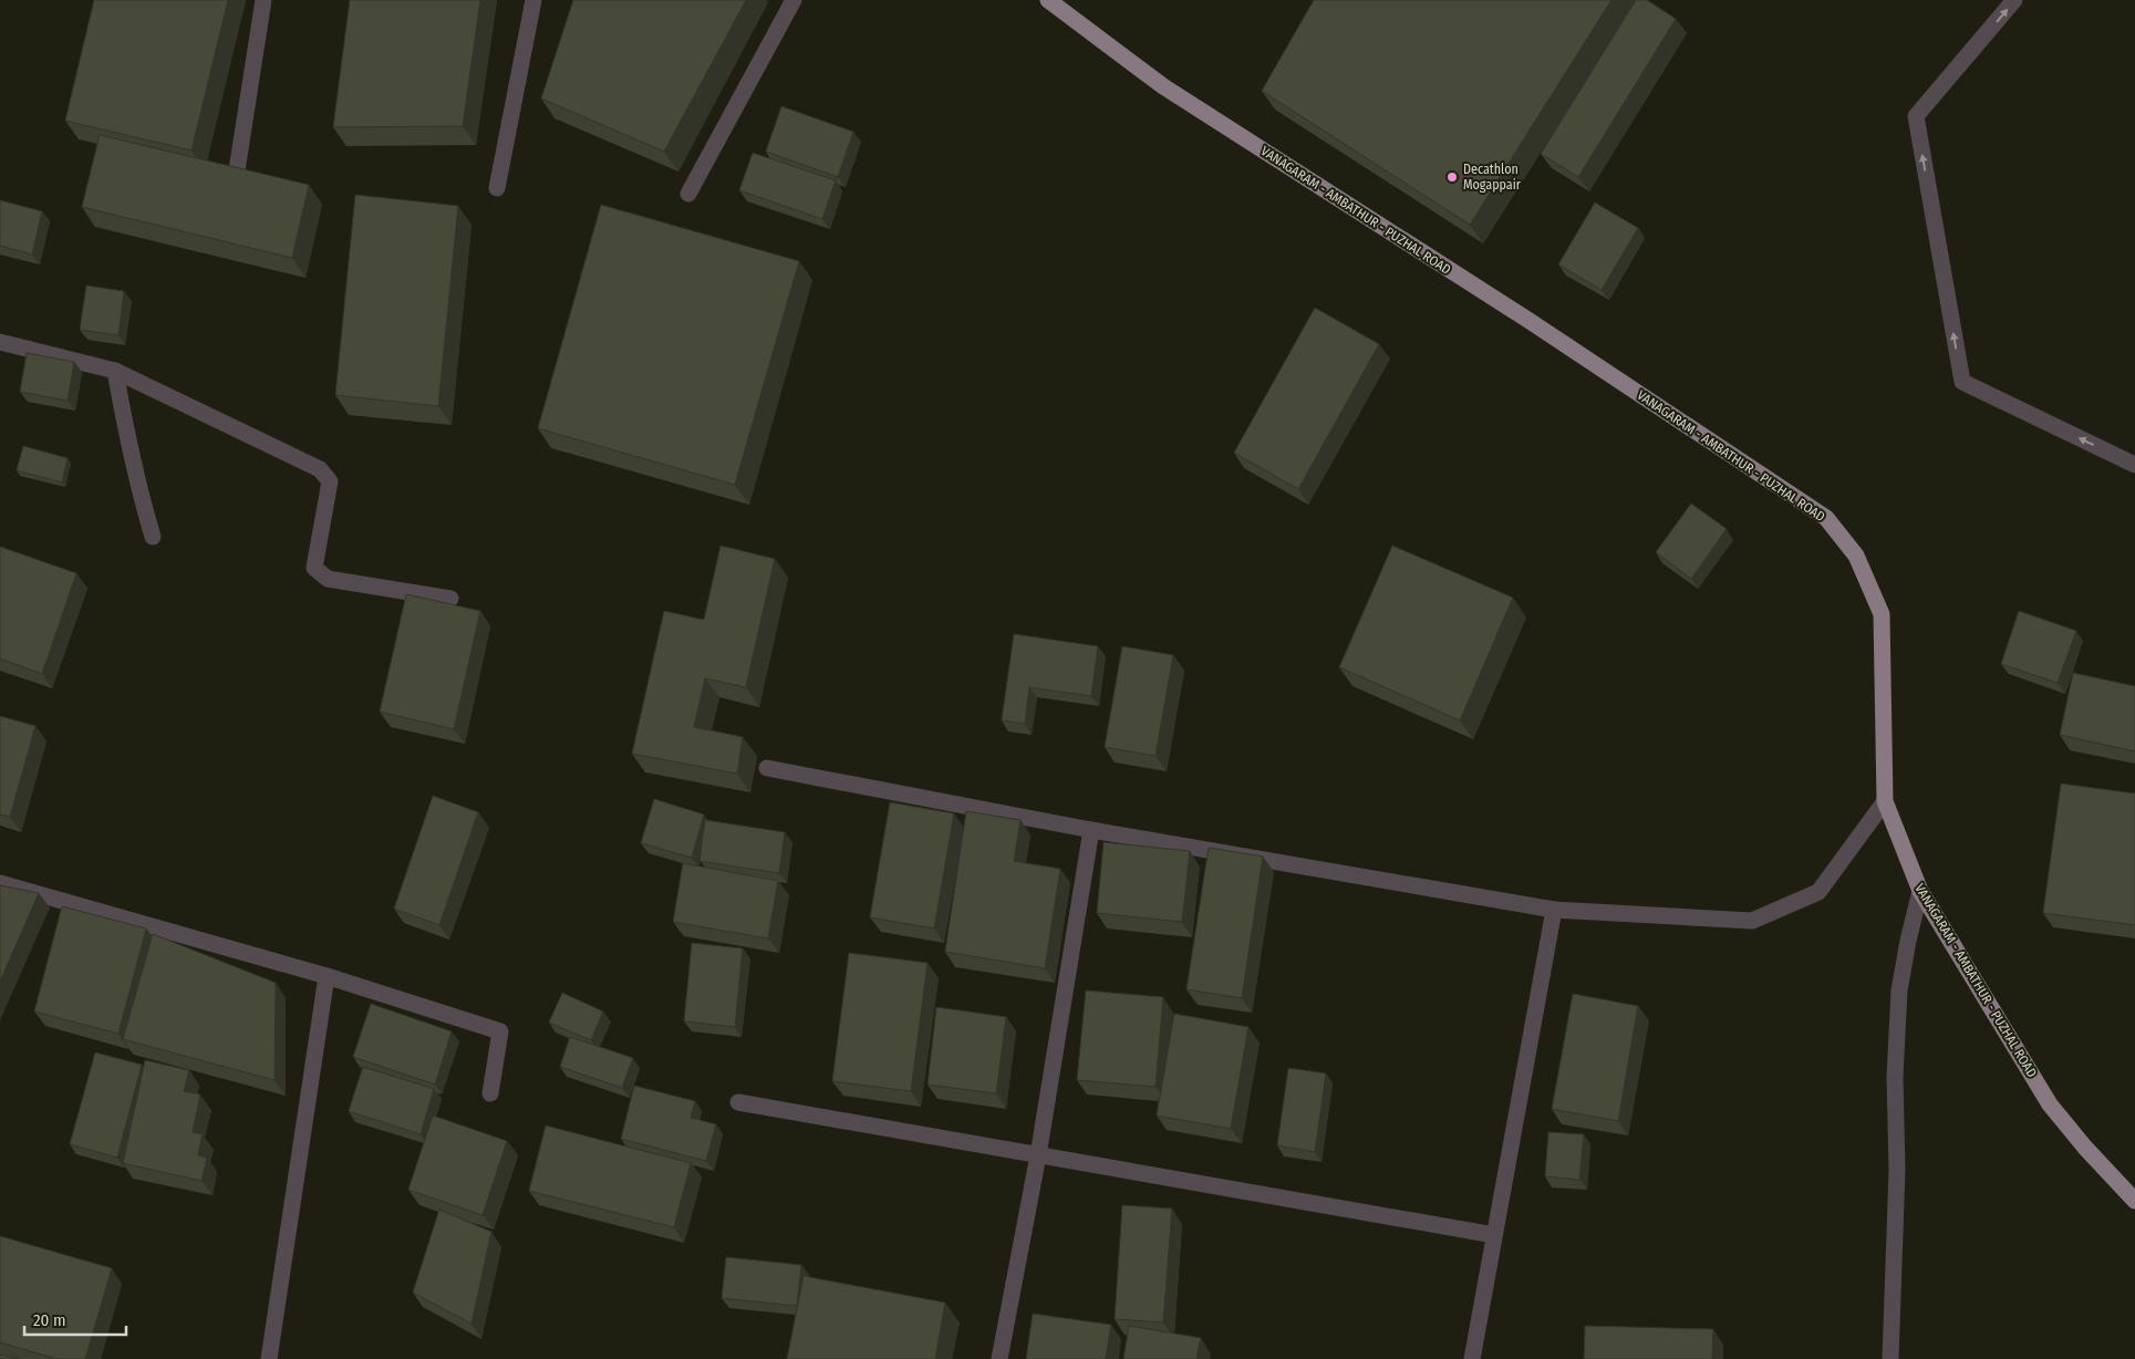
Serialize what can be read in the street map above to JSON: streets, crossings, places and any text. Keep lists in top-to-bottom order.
{
  "streets": {
    "main road": ["VANAGARAM - AMBATHUR - PUZHAL ROAD"]
  },
  "places": ["Decathlon Mogappair"],
  "scale_bar": "20 m"
}
